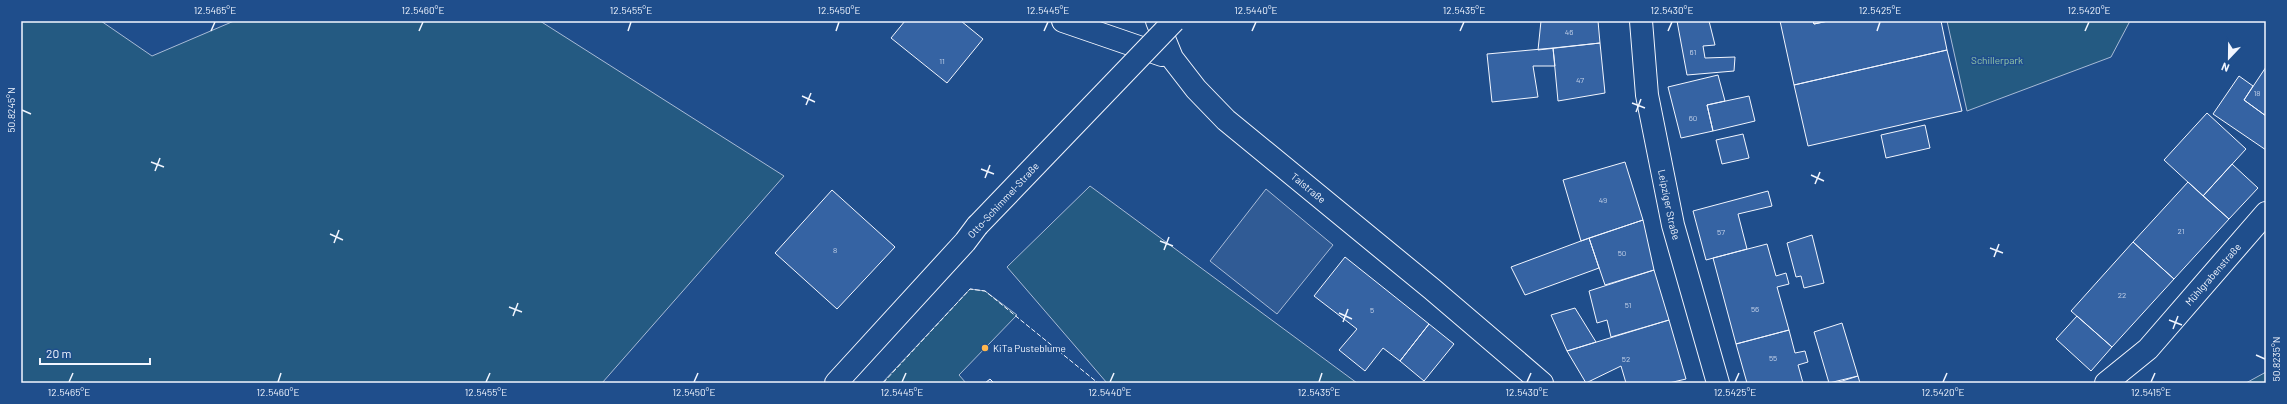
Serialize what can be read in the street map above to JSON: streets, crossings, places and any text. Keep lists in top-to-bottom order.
{
  "streets": {
    "street": [
      "Talstraße",
      "Otto-Schimmel-Straße",
      "Leipziger Straße",
      "Mühlgrabenstraße"
    ]
  },
  "parks": ["Schillerpark"],
  "places": ["KiTa Pusteblume"],
  "house_numbers": [
    "46",
    "61",
    "11",
    "47",
    "18",
    "60",
    "49",
    "21",
    "57",
    "8",
    "50",
    "22",
    "51",
    "56",
    "5",
    "55",
    "52"
  ],
  "scale_bar": "20 m",
  "north": "bottom",
  "coordinates": [
    "12.5465°E",
    "12.5460°E",
    "12.5455°E",
    "12.5450°E",
    "12.5445°E",
    "12.5440°E",
    "12.5435°E",
    "12.5430°E",
    "12.5425°E",
    "12.5420°E",
    "50.8245°N",
    "50.8235°N",
    "12.5415°E"
  ]
}
